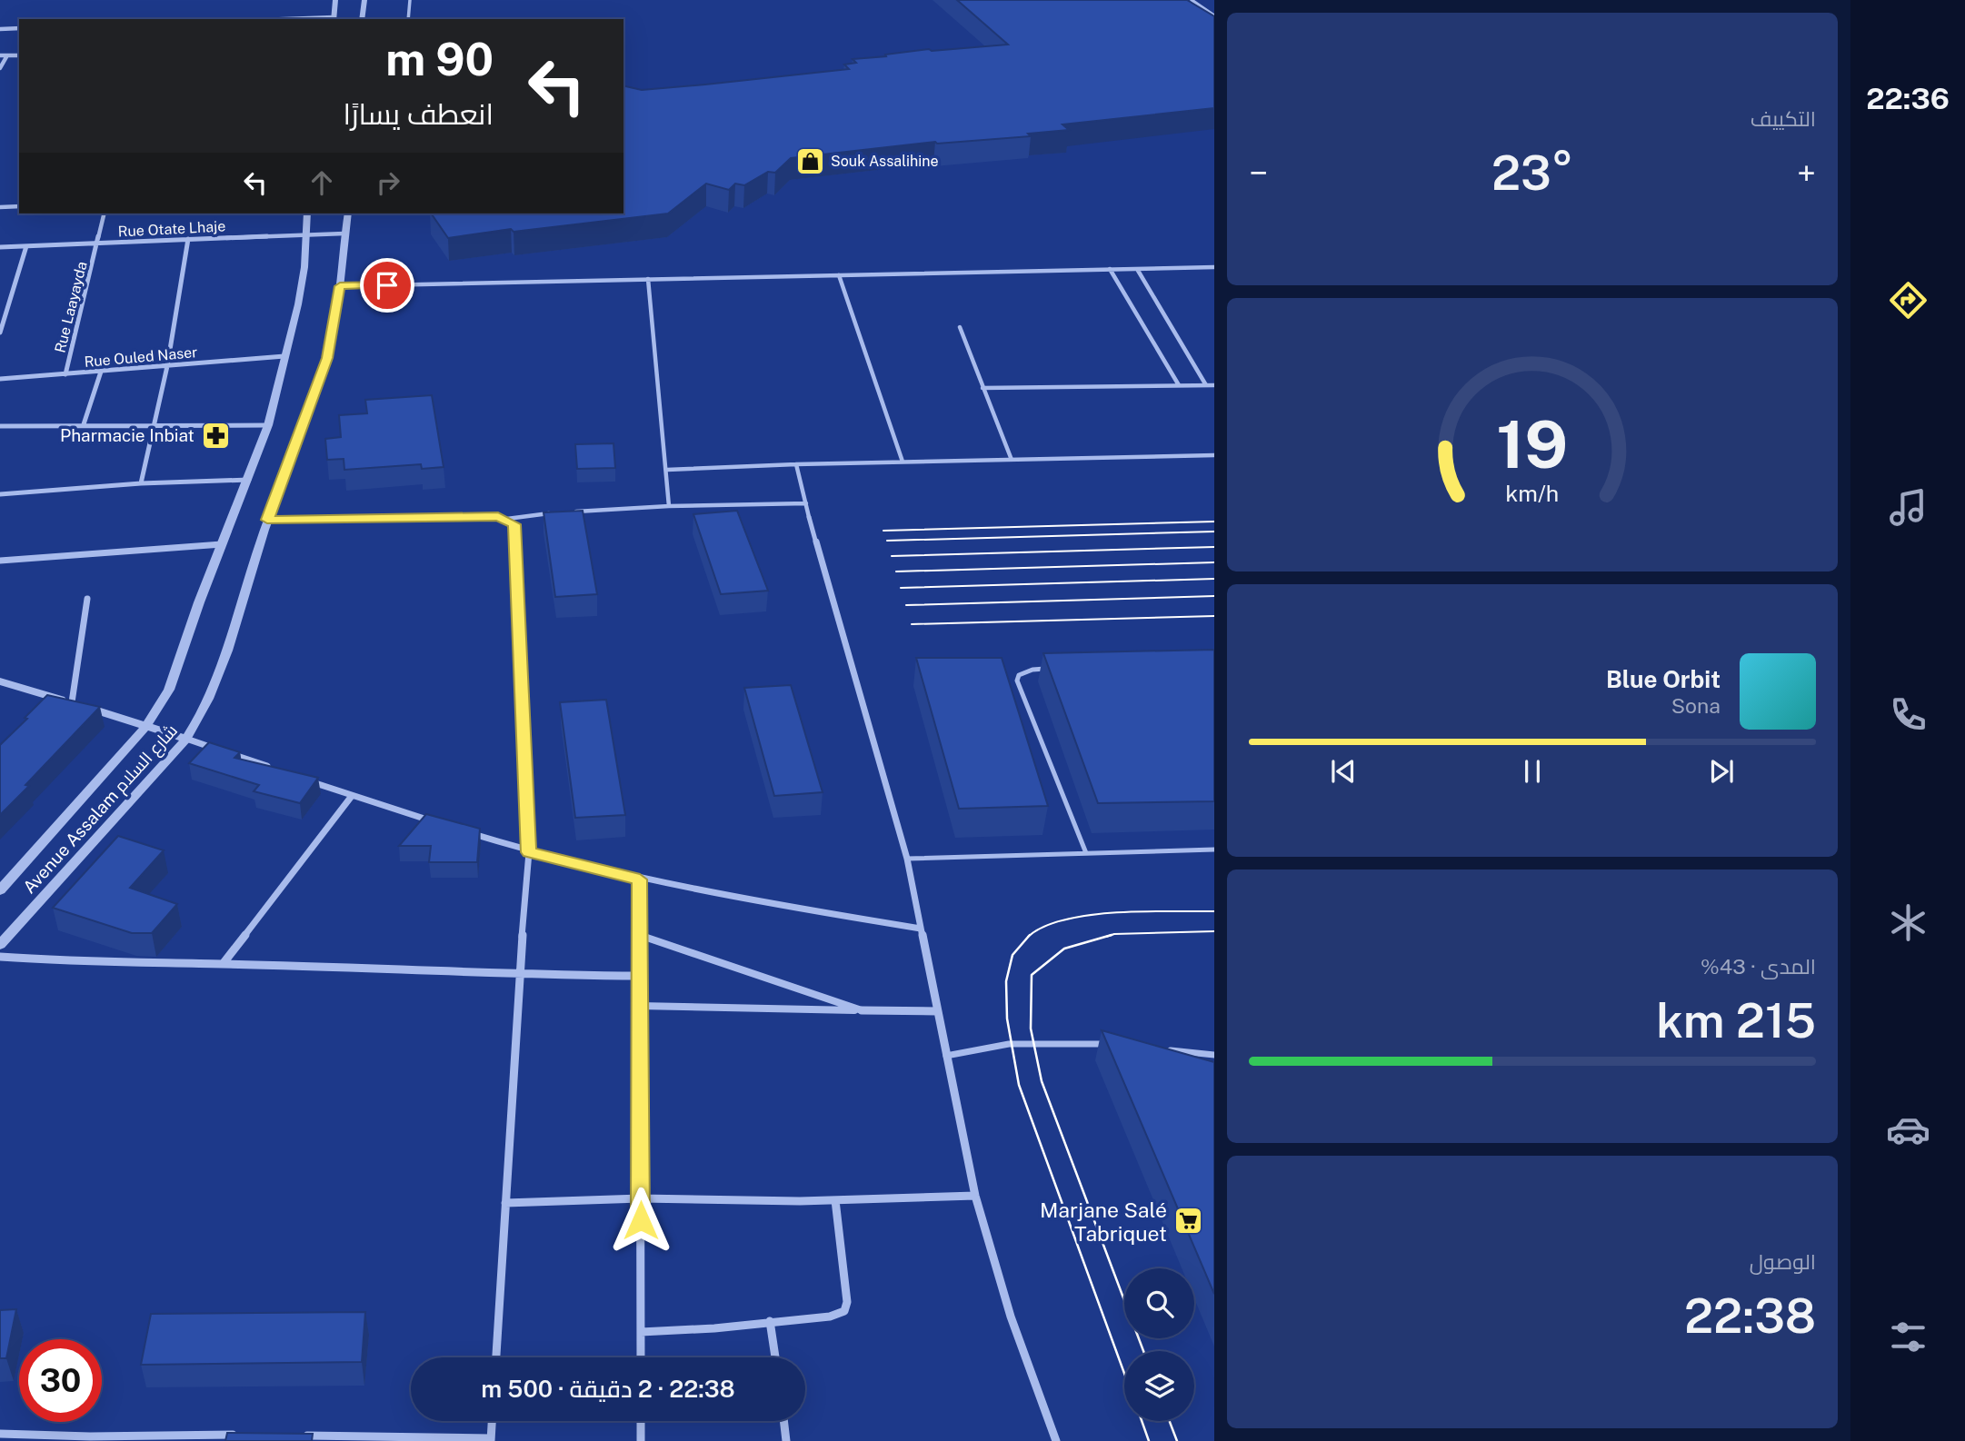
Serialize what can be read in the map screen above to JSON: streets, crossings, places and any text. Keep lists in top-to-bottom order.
{
  "streets": {
    "street": [
      "Rue Otate Lhaje",
      "Rue Laayayda",
      "Rue Ouled Naser",
      "Avenue Assalam شارع السلام"
    ]
  },
  "crossings": [
    ["Rue Otate Lhaje", "Rue Laayayda"],
    ["Rue Otate Lhaje", "Avenue Assalam شارع السلام"],
    ["Rue Laayayda", "Rue Ouled Naser"],
    ["Rue Ouled Naser", "Avenue Assalam شارع السلام"]
  ],
  "places": {
    "shop": ["Souk Assalihine"],
    "pharmacy": ["Pharmacie Inbiat"],
    "supermarket": ["Marjane Salé Tabriquet"]
  },
  "page": {
    "tabs": "22:36",
    "tile": [
      "التكييف",
      ["المدى · 43%", "215 km"],
      ["الوصول", "22:38"]
    ],
    "turn": ["90 m", "انعطف يسارًا"],
    "heat": ["−", "23°", "+"],
    "song": ["Blue Orbit", "Sona"],
    "limit": "30",
    "trip": "22:38 · 2 دقيقة · 500 m",
    "gauge": ["19", "km/h"]
  }
}
